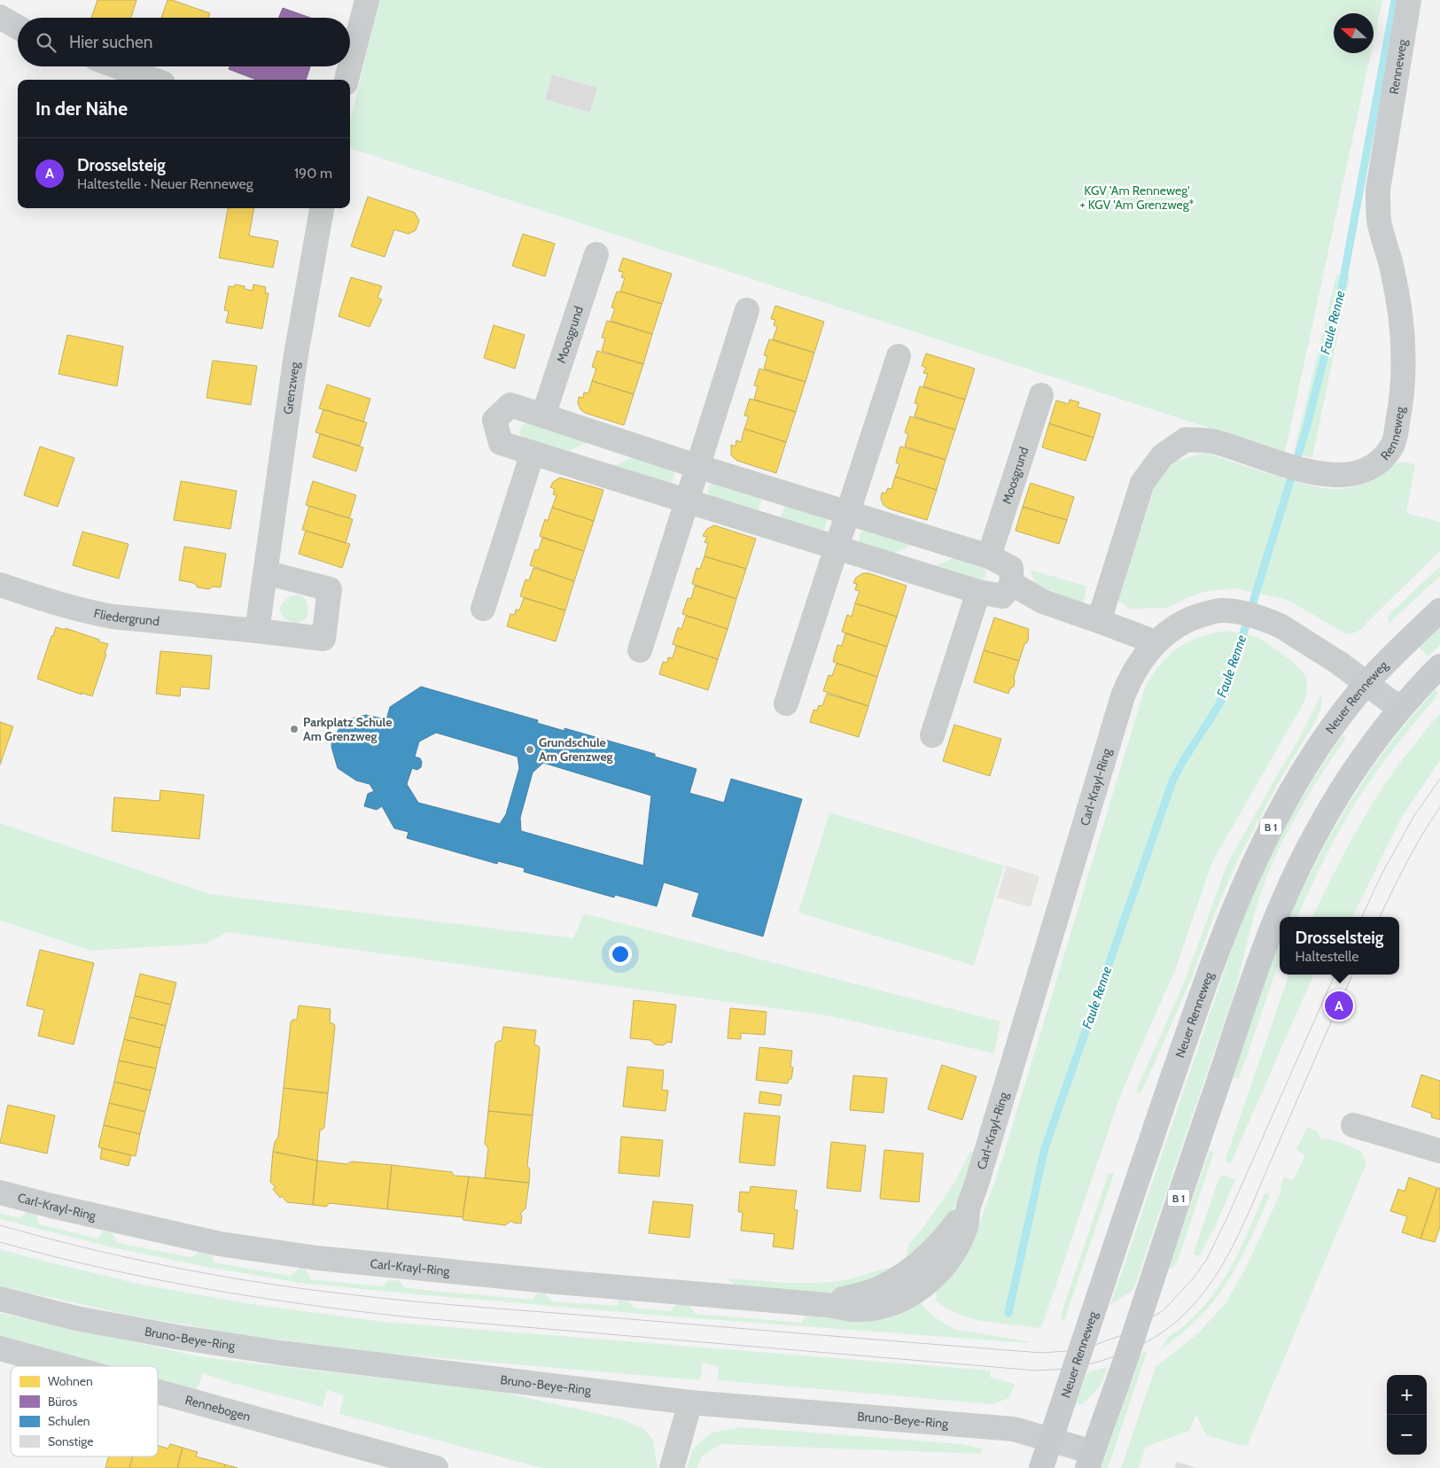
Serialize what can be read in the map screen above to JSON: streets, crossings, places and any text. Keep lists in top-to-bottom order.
{
  "streets": {
    "main road": ["Neuer Renneweg", "B 1"],
    "street": [
      "Renneweg",
      "Moosgrund",
      "Grenzweg",
      "Fliedergrund",
      "Carl-Krayl-Ring",
      "Bruno-Beye-Ring",
      "Rennebogen"
    ]
  },
  "crossings": [
    ["Grenzweg", "Fliedergrund"],
    ["Neuer Renneweg", "Carl-Krayl-Ring"],
    ["Neuer Renneweg", "Bruno-Beye-Ring"],
    ["Carl-Krayl-Ring", "B 1"],
    ["B 1", "Bruno-Beye-Ring"]
  ],
  "water": ["Faule Renne"],
  "parks": ["KGV 'Am Renneweg' + KGV 'Am Grenzweg*"],
  "places": ["Parkplatz Schule Am Grenzweg", "Grundschule Am Grenzweg"],
  "legend": [
    "Wohnen",
    "Büros",
    "Schulen",
    "Sonstige"
  ],
  "north": "left",
  "page": {
    "search": "Hier suchen",
    "heading": "In der Nähe",
    "list": [
      {
        "mark": "A",
        "name": "Drosselsteig",
        "note": "Haltestelle · Neuer Renneweg",
        "value": "190 m"
      }
    ],
    "popup": ["Drosselsteig", "Haltestelle"],
    "pins": "A",
    "map_buttons": ["+", "−"]
  }
}
